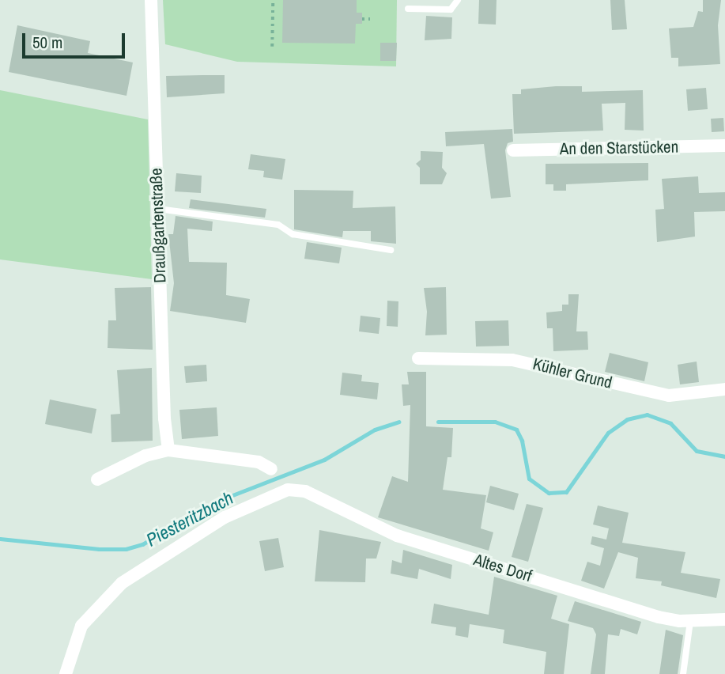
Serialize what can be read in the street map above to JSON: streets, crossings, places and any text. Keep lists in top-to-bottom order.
{
  "streets": {
    "street": [
      "An den Starstücken",
      "Draußgartenstraße",
      "Kühler Grund",
      "Altes Dorf"
    ]
  },
  "water": ["Piesteritzbach"],
  "scale_bar": "50 m"
}
